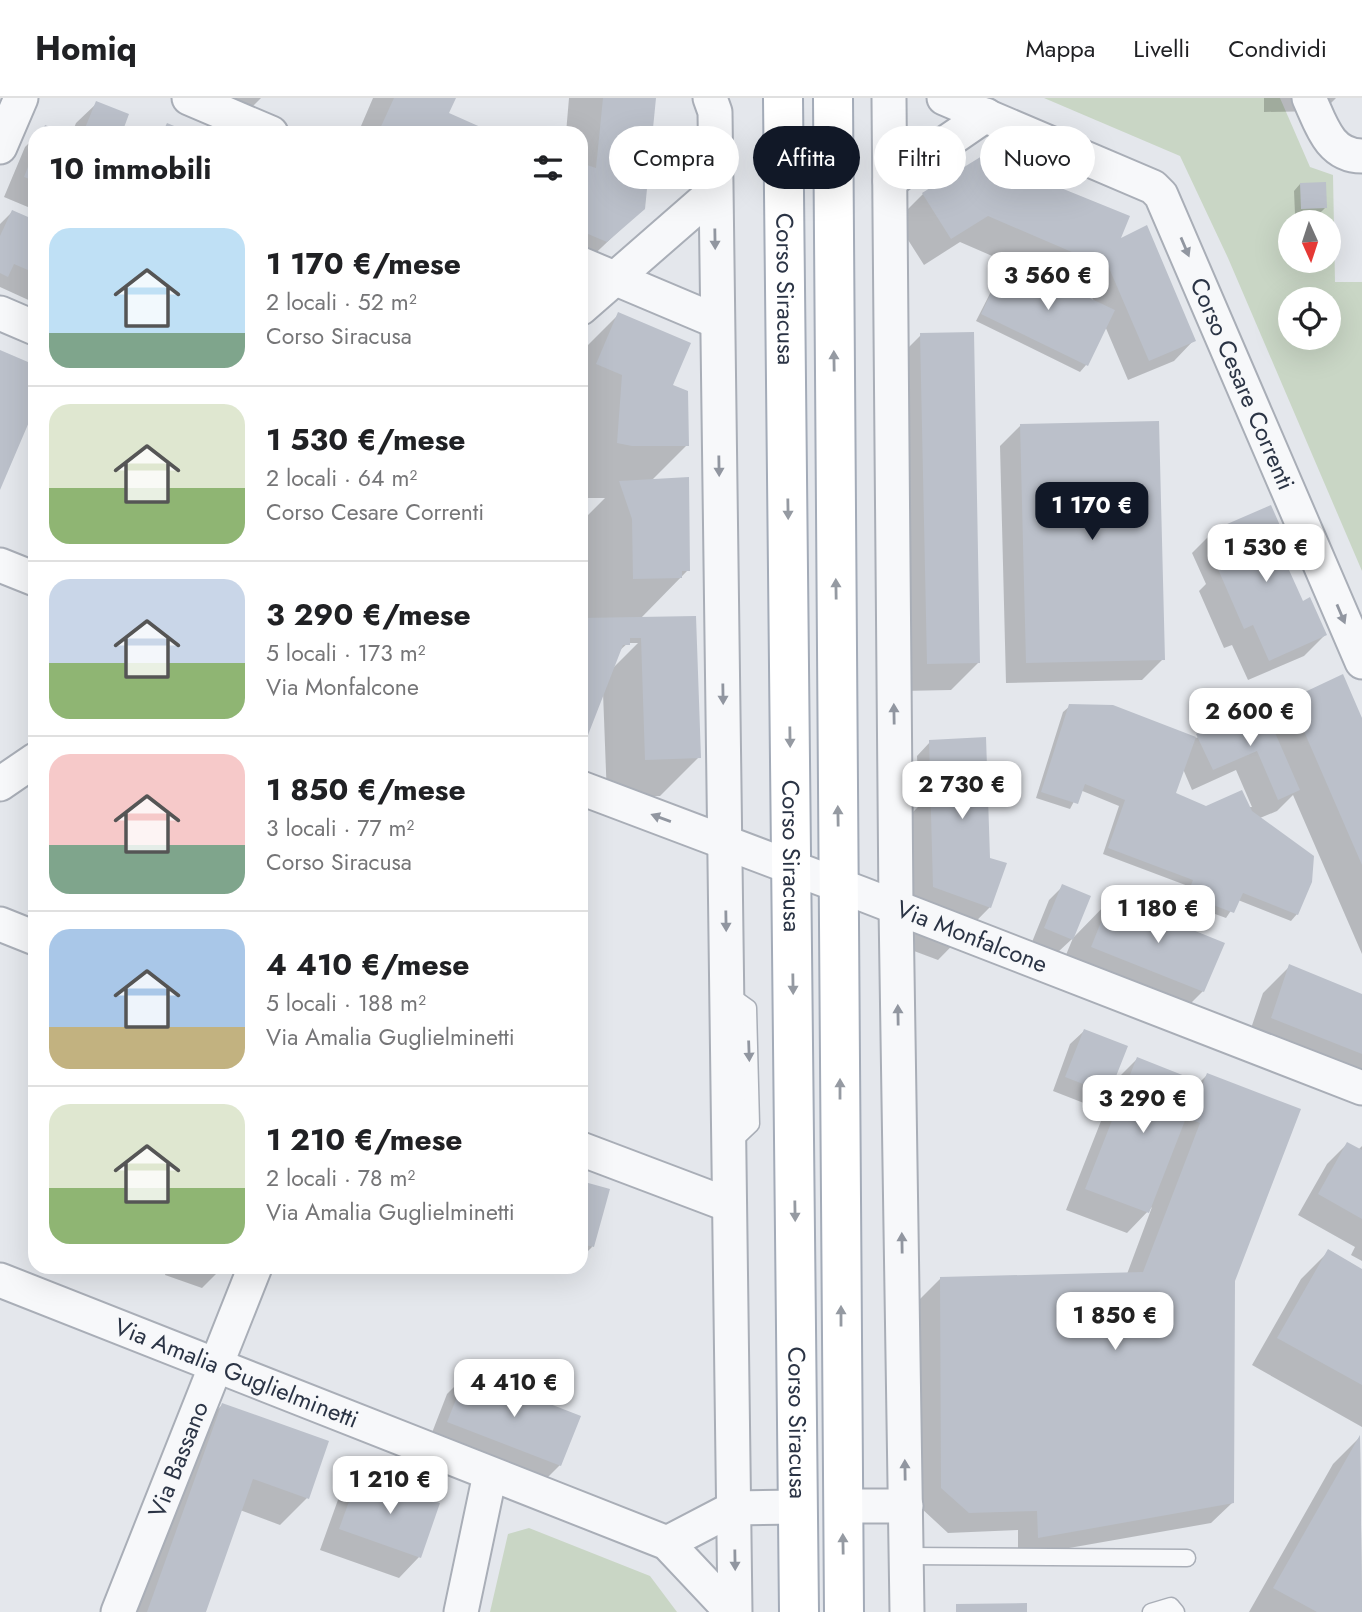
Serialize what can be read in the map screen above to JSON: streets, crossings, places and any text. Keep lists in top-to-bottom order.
{
  "streets": {
    "main road": ["Corso Siracusa"],
    "street": [
      "Corso Cesare Correnti",
      "Via Monfalcone",
      "Via Amalia Guglielminetti",
      "Via Bassano"
    ]
  },
  "crossings": [
    ["Corso Siracusa", "Via Monfalcone"],
    ["Via Amalia Guglielminetti", "Via Bassano"]
  ],
  "one_way": ["Corso Cesare Correnti"],
  "north": "bottom",
  "page": {
    "header": "Homiq",
    "nav": ["Mappa", "Livelli", "Condividi"],
    "chip": [
      "Compra",
      "Affitta",
      "Filtri",
      "Nuovo"
    ],
    "heading": "10 immobili",
    "list": [
      {
        "name": "1 170 €/mese",
        "note": "2 locali · 52 m² · Corso Siracusa"
      },
      {
        "name": "1 530 €/mese",
        "note": "2 locali · 64 m² · Corso Cesare Correnti"
      },
      {
        "name": "3 290 €/mese",
        "note": "5 locali · 173 m² · Via Monfalcone"
      },
      {
        "name": "1 850 €/mese",
        "note": "3 locali · 77 m² · Corso Siracusa"
      },
      {
        "name": "4 410 €/mese",
        "note": "5 locali · 188 m² · Via Amalia Guglielminetti"
      },
      {
        "name": "1 210 €/mese",
        "note": "2 locali · 78 m² · Via Amalia Guglielminetti"
      }
    ],
    "price": [
      "3 560 €",
      "1 170 €",
      "1 530 €",
      "2 600 €",
      "2 730 €",
      "1 180 €",
      "3 290 €",
      "1 850 €",
      "4 410 €",
      "1 210 €"
    ]
  }
}
